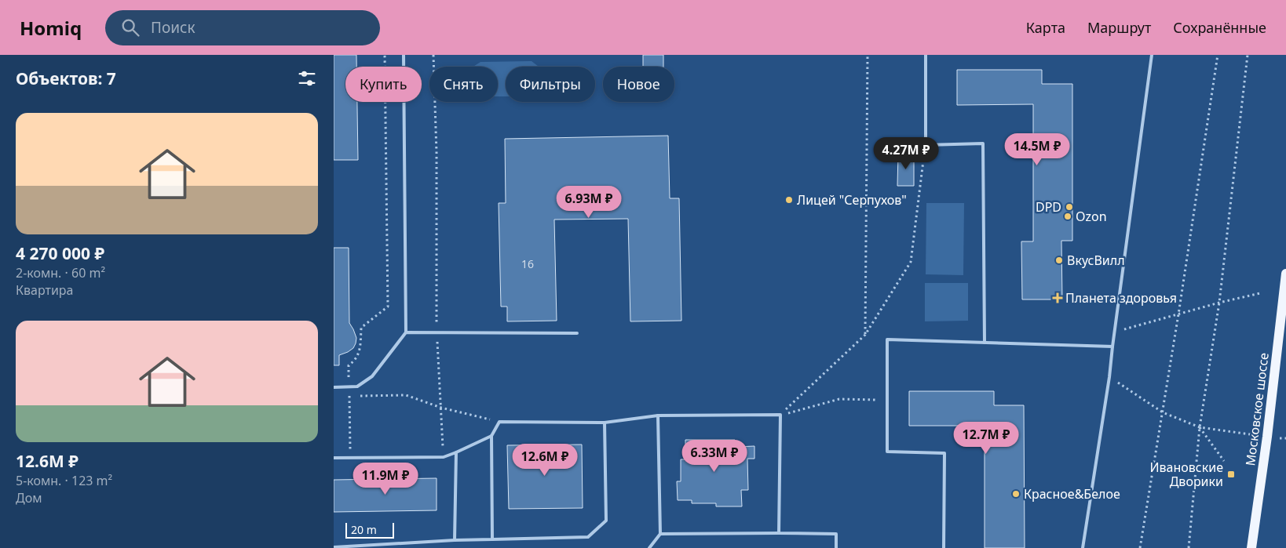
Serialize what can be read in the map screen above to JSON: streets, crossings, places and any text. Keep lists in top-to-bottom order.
{
  "streets": {
    "main road": ["Московское шоссе"]
  },
  "places": {
    "other": [
      "Лицей \"Серпухов\"",
      "DPD",
      "Ozon",
      "ВкусВилл",
      "Красное&Белое"
    ],
    "health": ["Планета здоровья"],
    "transit": ["Ивановские Дворики"]
  },
  "house_numbers": ["16"],
  "scale_bar": "20 m",
  "page": {
    "header": "Homiq",
    "search": "Поиск",
    "nav": ["Карта", "Маршрут", "Сохранённые"],
    "heading": "Объектов: 7",
    "chip": [
      "Купить",
      "Снять",
      "Фильтры",
      "Новое"
    ],
    "list": [
      {
        "name": "4 270 000 ₽",
        "note": "2-комн. · 60 m² · Квартира"
      },
      {
        "name": "12.6M ₽",
        "note": "5-комн. · 123 m² · Дом"
      }
    ],
    "price": [
      "14.5M ₽",
      "4.27M ₽",
      "6.93M ₽",
      "12.7M ₽",
      "6.33M ₽",
      "12.6M ₽",
      "11.9M ₽"
    ],
    "scale": "20 m"
  }
}
